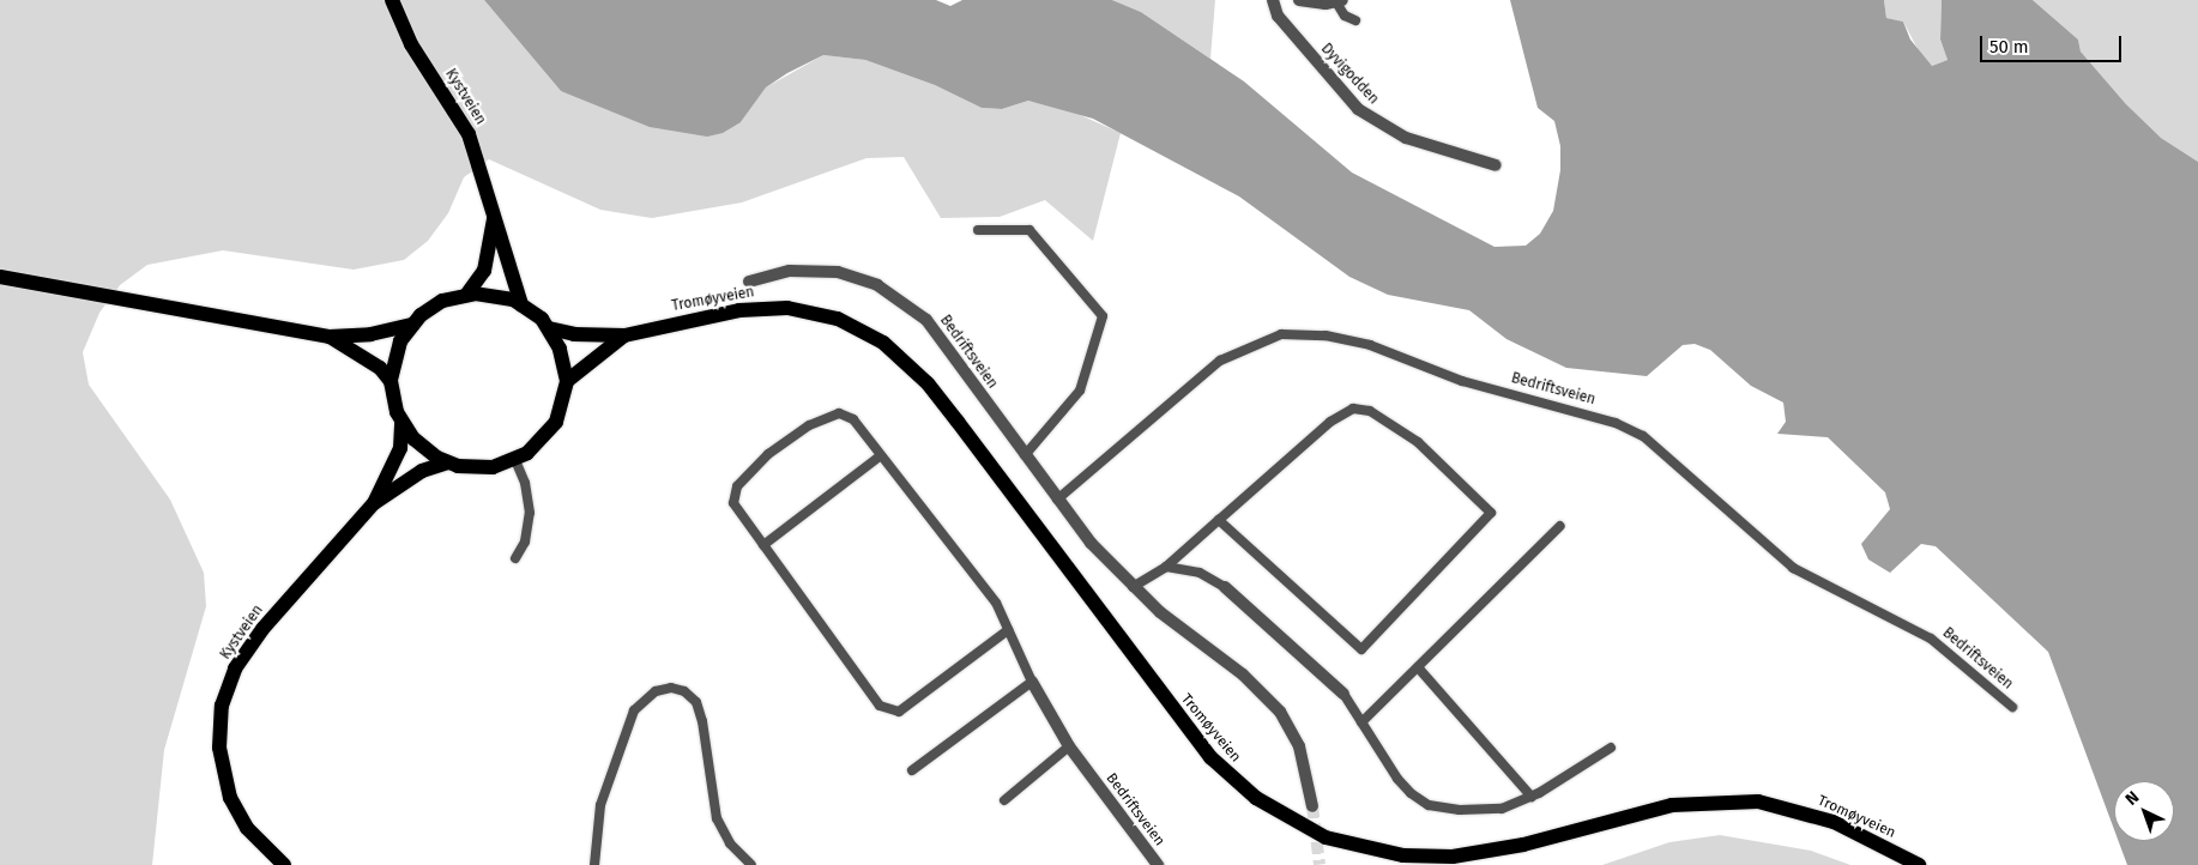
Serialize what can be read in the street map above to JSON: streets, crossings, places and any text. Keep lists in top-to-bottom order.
{
  "streets": {
    "main road": ["Kystveien", "Tromøyveien"],
    "street": ["Dyvigodden", "Bedriftsveien"]
  },
  "crossings": [
    ["Kystveien", "Tromøyveien"]
  ],
  "scale_bar": "50 m",
  "north": "top left"
}
